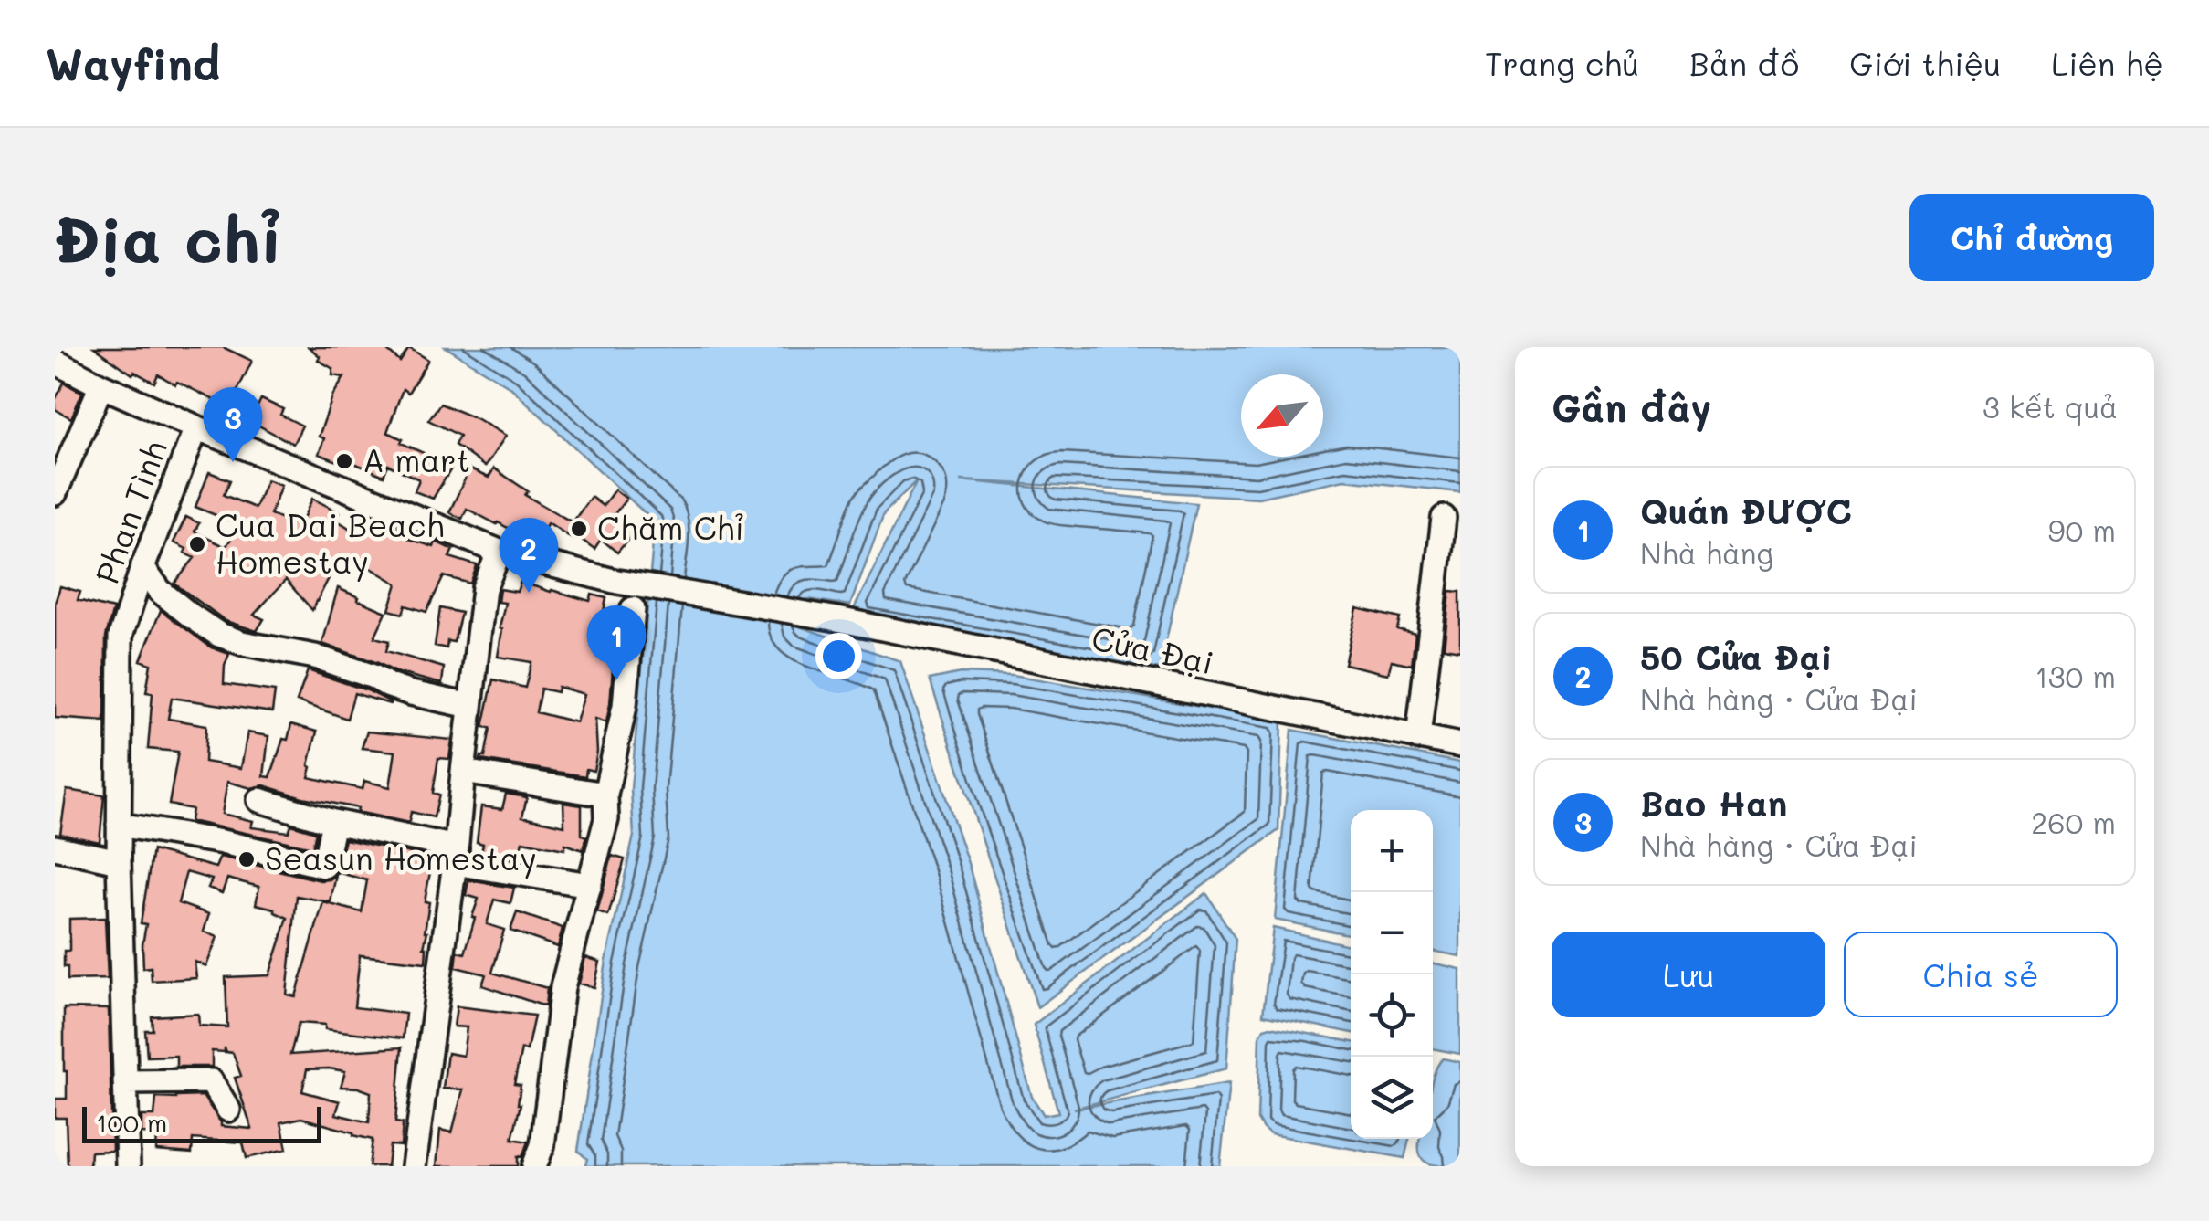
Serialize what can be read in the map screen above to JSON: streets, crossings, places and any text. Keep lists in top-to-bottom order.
{
  "streets": {
    "street": ["Phan Tình", "Cửa Đại"]
  },
  "places": [
    "A mart",
    "Chăm Chỉ",
    "Cua Dai Beach Homestay",
    "Seasun Homestay"
  ],
  "scale_bar": "100 m",
  "north": "bottom left",
  "page": {
    "header": "Wayfind",
    "nav": [
      "Trang chủ",
      "Bản đồ",
      "Giới thiệu",
      "Liên hệ"
    ],
    "buttons": [
      "Chỉ đường",
      ["Lưu", "Chia sẻ"]
    ],
    "title": "Địa chỉ",
    "heading": ["Gần đây", "3 kết quả"],
    "pins": ["3", "2", "1"],
    "list": [
      {
        "mark": "1",
        "name": "Quán ĐƯỢC",
        "note": "Nhà hàng",
        "value": "90 m"
      },
      {
        "mark": "2",
        "name": "50 Cửa Đại",
        "note": "Nhà hàng · Cửa Đại",
        "value": "130 m"
      },
      {
        "mark": "3",
        "name": "Bao Han",
        "note": "Nhà hàng · Cửa Đại",
        "value": "260 m"
      }
    ],
    "map_buttons": ["+", "−"],
    "scale": "100 m"
  }
}
